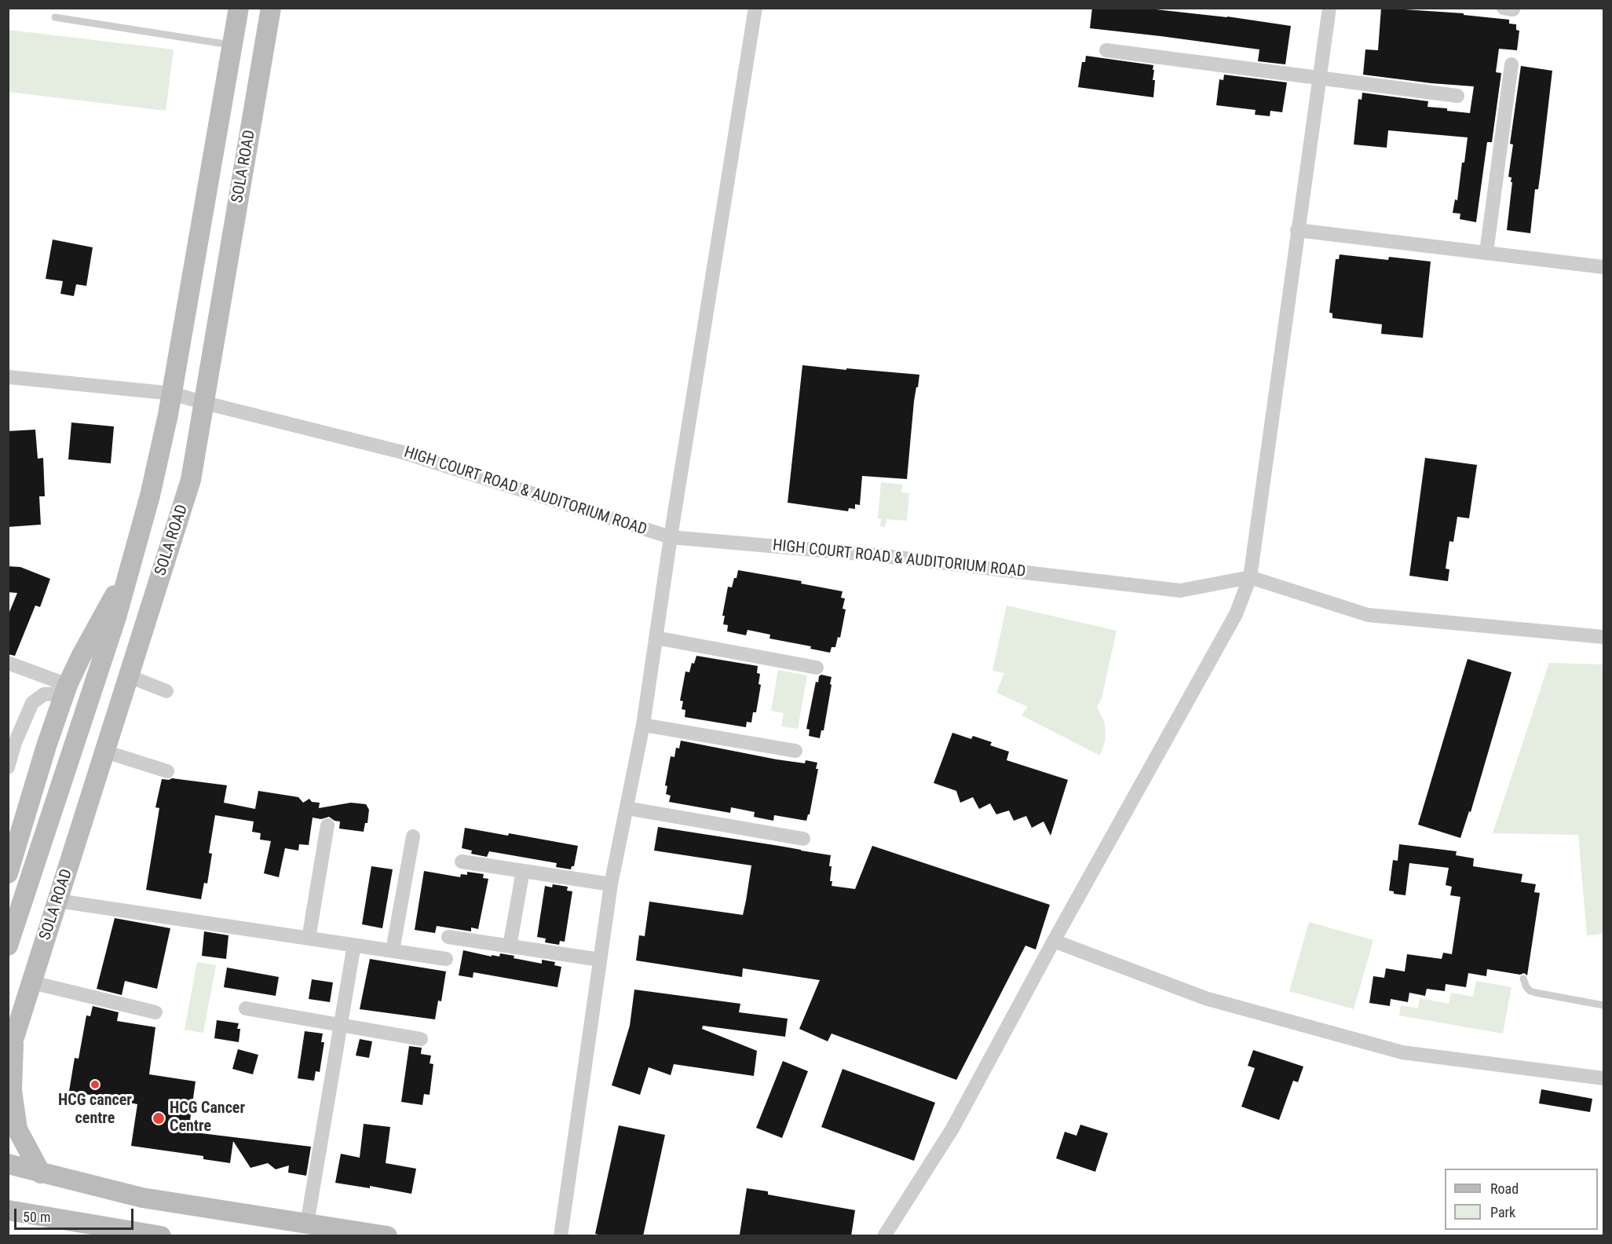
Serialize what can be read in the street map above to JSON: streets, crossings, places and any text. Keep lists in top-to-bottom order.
{
  "streets": {
    "main road": ["SOLA ROAD"],
    "street": ["HIGH COURT ROAD & AUDITORIUM ROAD"]
  },
  "crossings": [
    ["SOLA ROAD", "HIGH COURT ROAD & AUDITORIUM ROAD"]
  ],
  "places": ["HCG cancer centre", "HCG Cancer Centre"],
  "legend": ["Road", "Park"],
  "scale_bar": "50 m"
}
